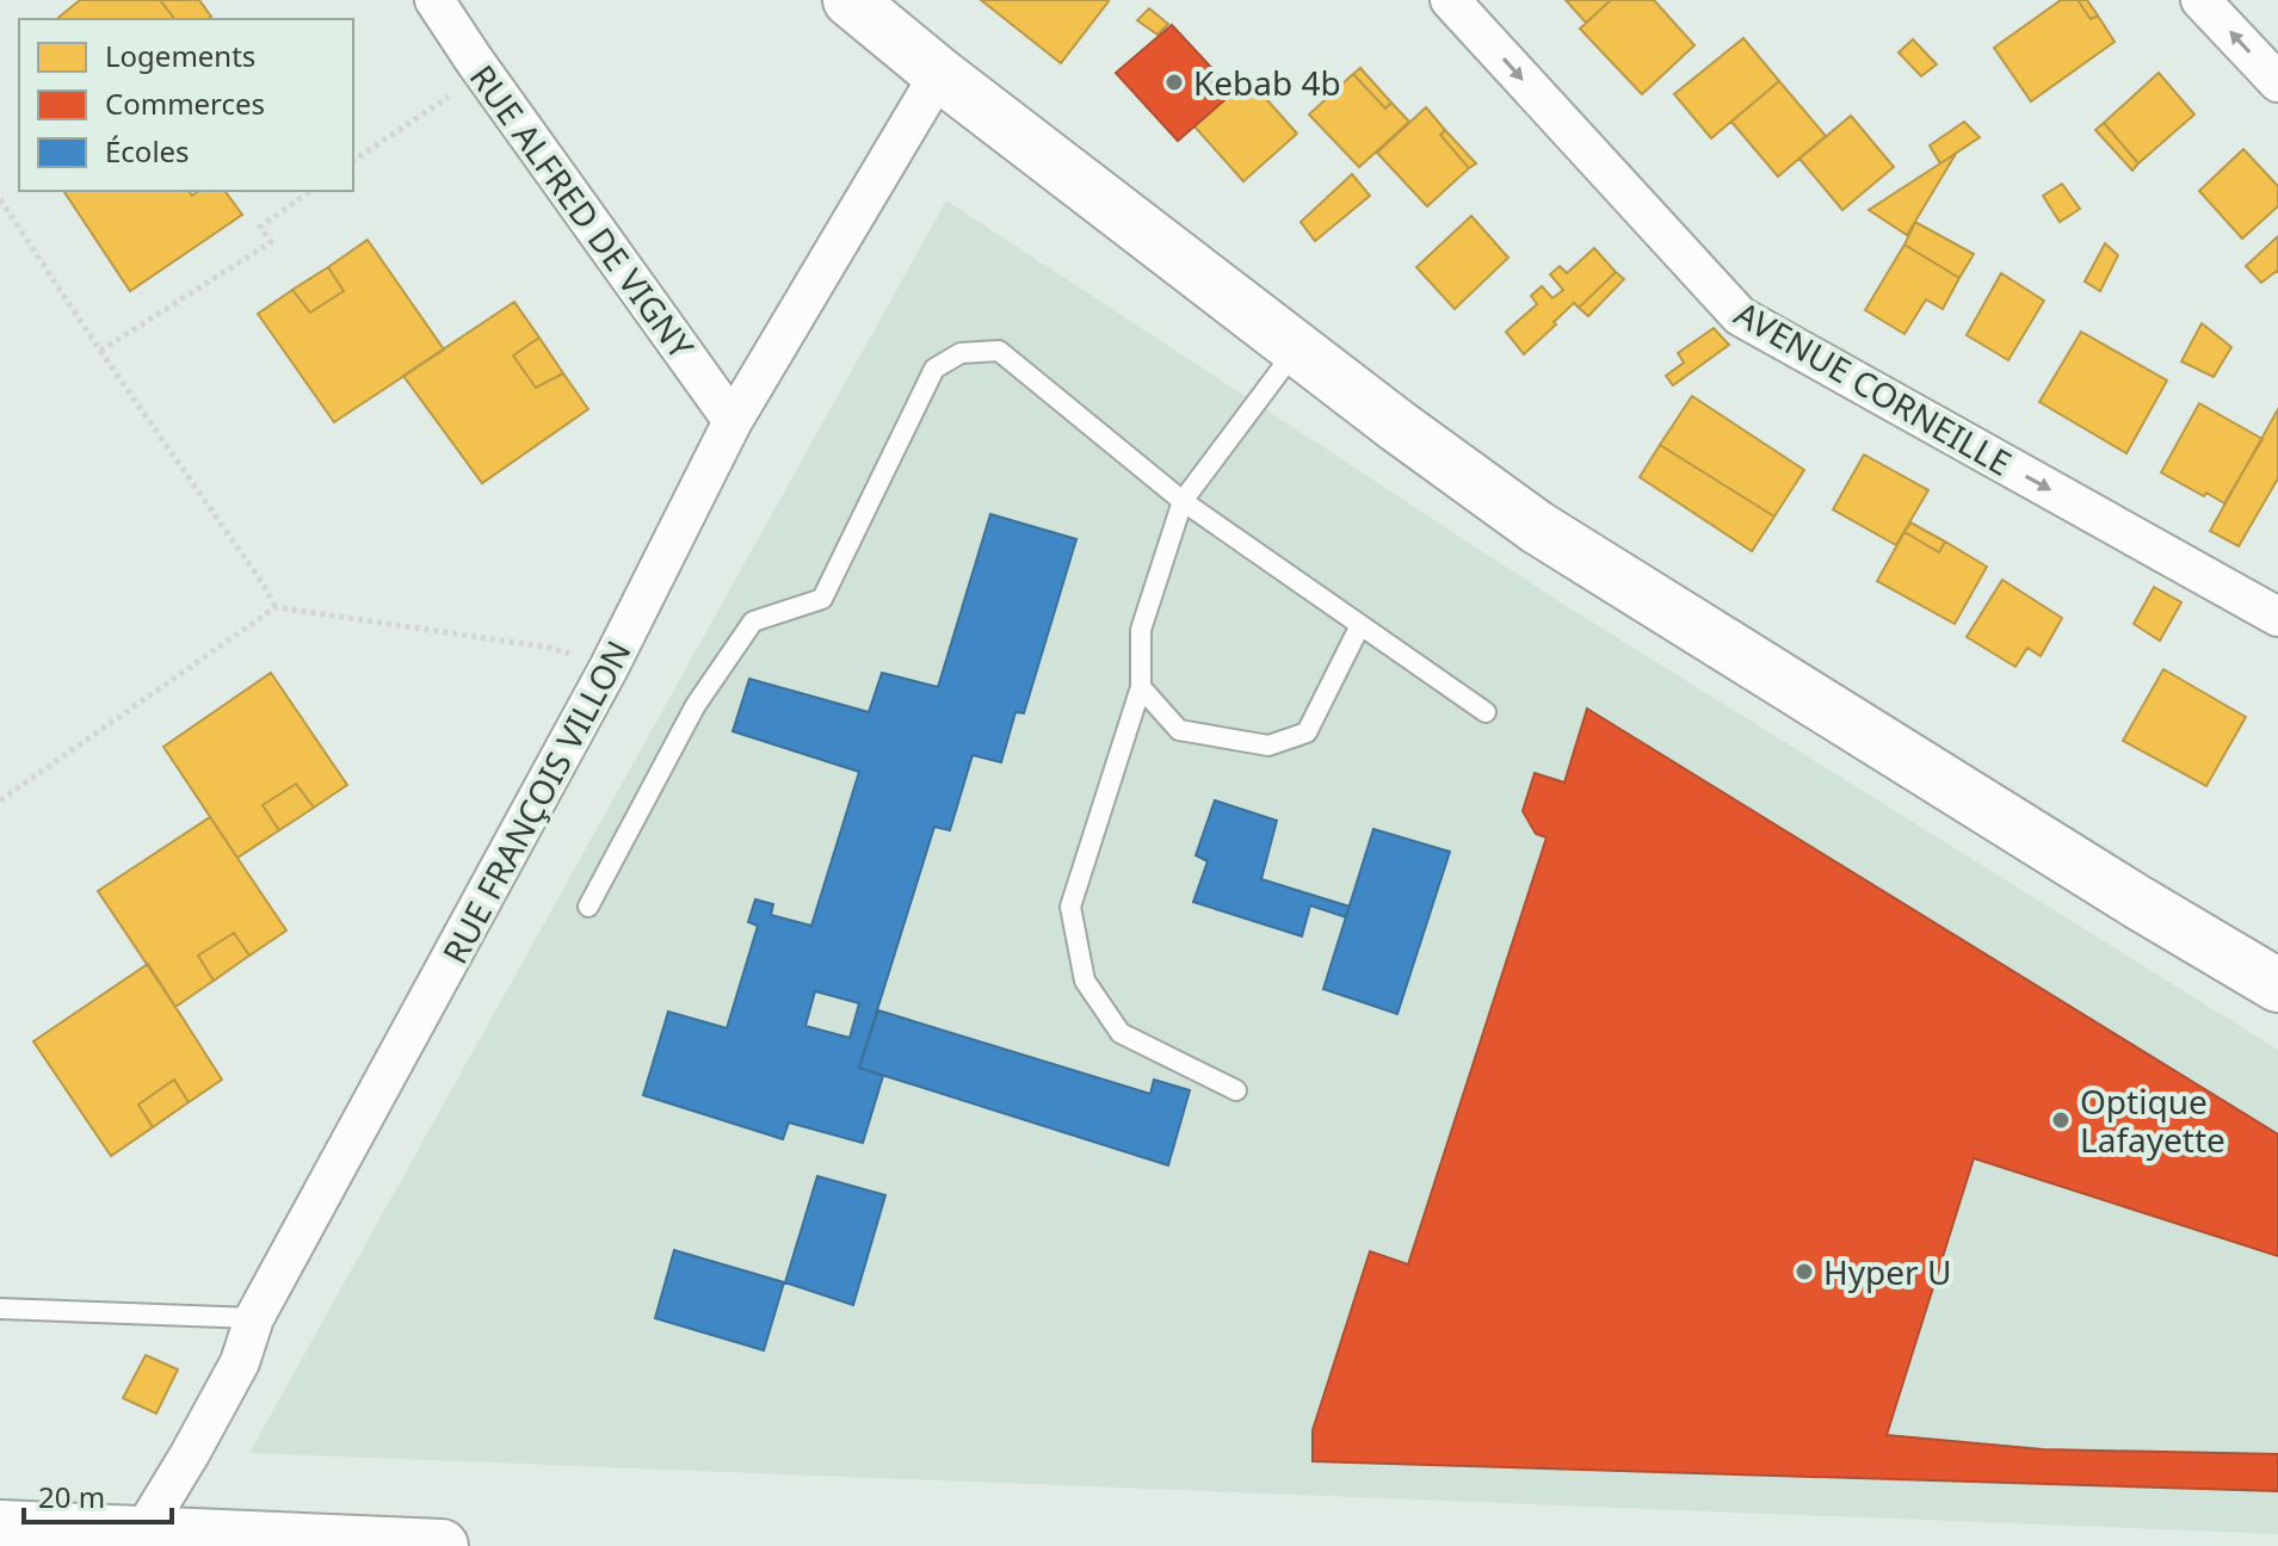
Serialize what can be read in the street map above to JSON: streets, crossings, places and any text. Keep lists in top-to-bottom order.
{
  "streets": {
    "street": ["RUE ALFRED DE VIGNY", "AVENUE CORNEILLE", "RUE FRANÇOIS VILLON"]
  },
  "crossings": [
    ["RUE ALFRED DE VIGNY", "RUE FRANÇOIS VILLON"]
  ],
  "one_way": ["AVENUE CORNEILLE"],
  "places": ["Kebab 4b", "Optique Lafayette", "Hyper U"],
  "legend": ["Logements", "Commerces", "Écoles"],
  "scale_bar": "20 m"
}
